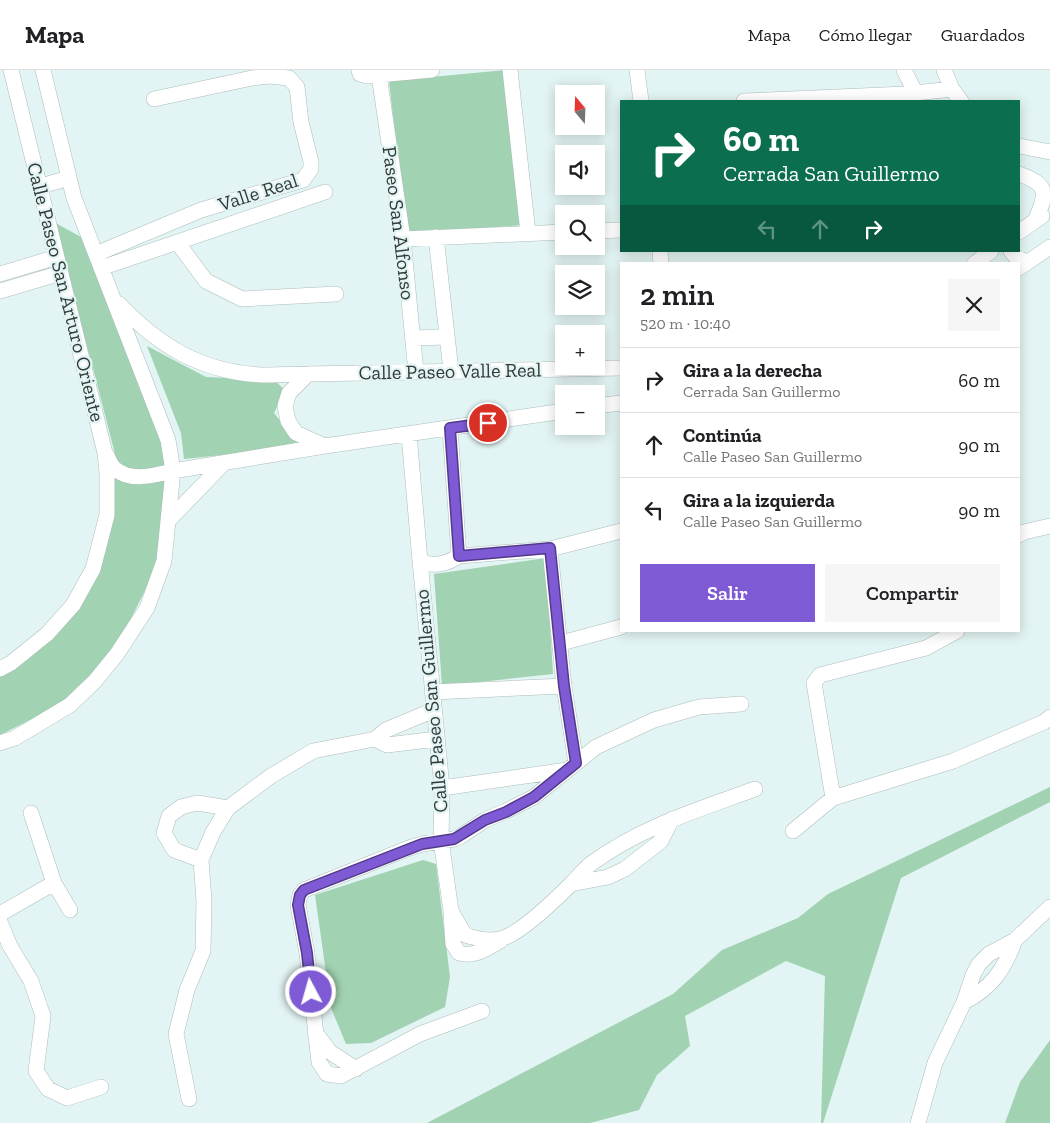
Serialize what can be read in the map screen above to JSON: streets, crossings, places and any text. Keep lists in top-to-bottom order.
{
  "streets": {
    "street": [
      "Valle Real",
      "Paseo San Alfonso",
      "Calle Paseo San Arturo Oriente",
      "Calle Paseo Valle Real",
      "Calle Paseo San Guillermo"
    ]
  },
  "crossings": [
    ["Valle Real", "Calle Paseo San Arturo Oriente"],
    ["Paseo San Alfonso", "Calle Paseo Valle Real"],
    ["Calle Paseo San Arturo Oriente", "Calle Paseo Valle Real"]
  ],
  "north": "top",
  "page": {
    "header": "Mapa",
    "nav": ["Mapa", "Cómo llegar", "Guardados"],
    "map_buttons": ["+", "−"],
    "turn": ["60 m", "Cerrada San Guillermo"],
    "heading": ["2 min", "520 m · 10:40"],
    "list": [
      {
        "name": "Gira a la derecha",
        "note": "Cerrada San Guillermo",
        "value": "60 m"
      },
      {
        "name": "Continúa",
        "note": "Calle Paseo San Guillermo",
        "value": "90 m"
      },
      {
        "name": "Gira a la izquierda",
        "note": "Calle Paseo San Guillermo",
        "value": "90 m"
      }
    ],
    "buttons": ["Salir", "Compartir"]
  }
}
